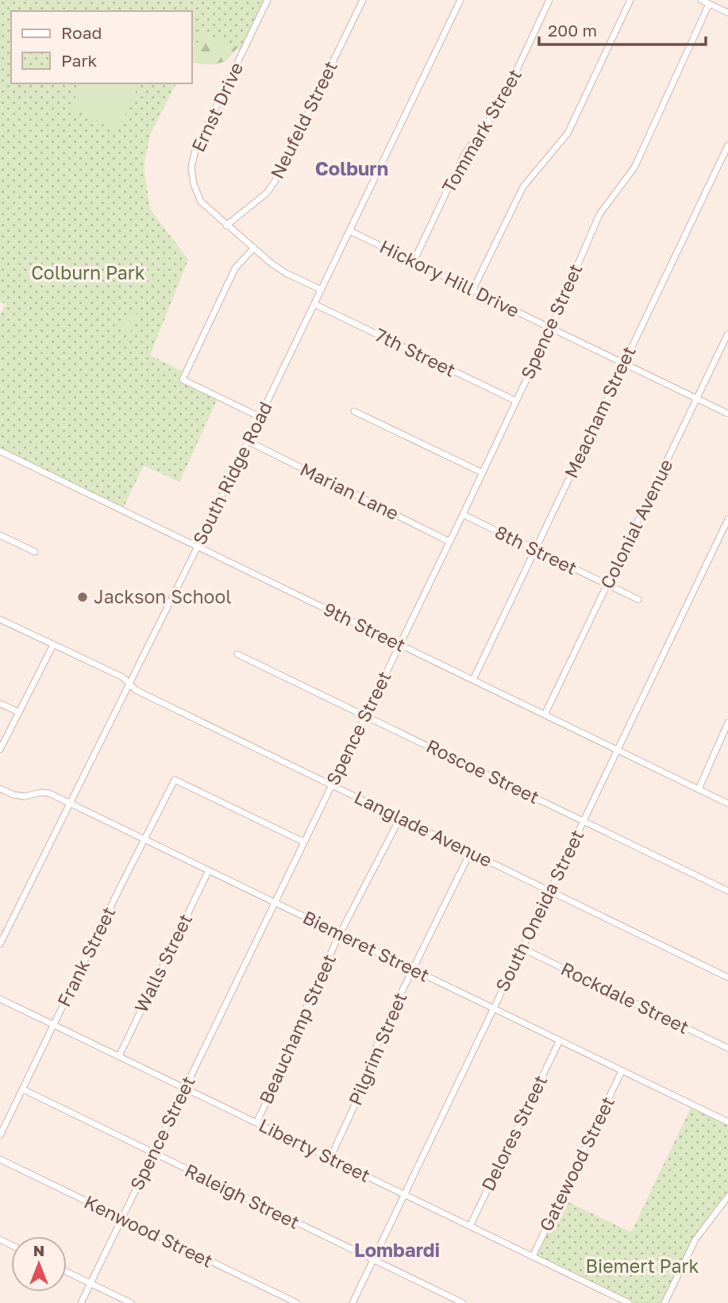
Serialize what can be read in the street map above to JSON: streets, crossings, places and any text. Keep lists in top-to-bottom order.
{
  "streets": {
    "street": [
      "Ernst Drive",
      "Neufeld Street",
      "Tommark Street",
      "Hickory Hill Drive",
      "Spence Street",
      "7th Street",
      "Meacham Street",
      "South Ridge Road",
      "Marian Lane",
      "Colonial Avenue",
      "8th Street",
      "9th Street",
      "Roscoe Street",
      "Langlade Avenue",
      "South Oneida Street",
      "Biemeret Street",
      "Frank Street",
      "Walls Street",
      "Rockdale Street",
      "Beauchamp Street",
      "Pilgrim Street",
      "Delores Street",
      "Liberty Street",
      "Gatewood Street",
      "Raleigh Street",
      "Kenwood Street"
    ]
  },
  "crossings": [
    ["Ernst Drive", "Neufeld Street"],
    ["Ernst Drive", "South Ridge Road"],
    ["Tommark Street", "Hickory Hill Drive"],
    ["Hickory Hill Drive", "Spence Street"],
    ["Hickory Hill Drive", "Meacham Street"],
    ["Hickory Hill Drive", "South Ridge Road"],
    ["Hickory Hill Drive", "Colonial Avenue"],
    ["Spence Street", "7th Street"],
    ["Spence Street", "Marian Lane"],
    ["Spence Street", "8th Street"],
    ["Spence Street", "9th Street"],
    ["Spence Street", "Roscoe Street"],
    ["Spence Street", "Langlade Avenue"],
    ["Spence Street", "Biemeret Street"],
    ["Spence Street", "Frank Street"],
    ["Spence Street", "Liberty Street"],
    ["Spence Street", "Raleigh Street"],
    ["Spence Street", "Kenwood Street"],
    ["7th Street", "South Ridge Road"],
    ["Meacham Street", "8th Street"],
    ["Meacham Street", "9th Street"],
    ["South Ridge Road", "Marian Lane"],
    ["South Ridge Road", "9th Street"],
    ["South Ridge Road", "Langlade Avenue"],
    ["South Ridge Road", "Biemeret Street"],
    ["Colonial Avenue", "8th Street"],
    ["Colonial Avenue", "9th Street"],
    ["9th Street", "South Oneida Street"],
    ["Roscoe Street", "South Oneida Street"],
    ["Langlade Avenue", "South Oneida Street"],
    ["Langlade Avenue", "Beauchamp Street"],
    ["Langlade Avenue", "Pilgrim Street"],
    ["South Oneida Street", "Biemeret Street"],
    ["South Oneida Street", "Rockdale Street"],
    ["South Oneida Street", "Liberty Street"],
    ["South Oneida Street", "Raleigh Street"],
    ["Biemeret Street", "Frank Street"],
    ["Biemeret Street", "Walls Street"],
    ["Biemeret Street", "Beauchamp Street"],
    ["Biemeret Street", "Pilgrim Street"],
    ["Biemeret Street", "Delores Street"],
    ["Biemeret Street", "Gatewood Street"],
    ["Frank Street", "Liberty Street"],
    ["Frank Street", "Raleigh Street"],
    ["Walls Street", "Liberty Street"],
    ["Beauchamp Street", "Liberty Street"],
    ["Pilgrim Street", "Liberty Street"],
    ["Delores Street", "Liberty Street"],
    ["Liberty Street", "Gatewood Street"]
  ],
  "districts": ["Colburn", "Lombardi"],
  "parks": ["Colburn Park", "Biemert Park"],
  "places": ["Jackson School"],
  "legend": ["Road", "Park"],
  "scale_bar": "200 m",
  "north": "top"
}
